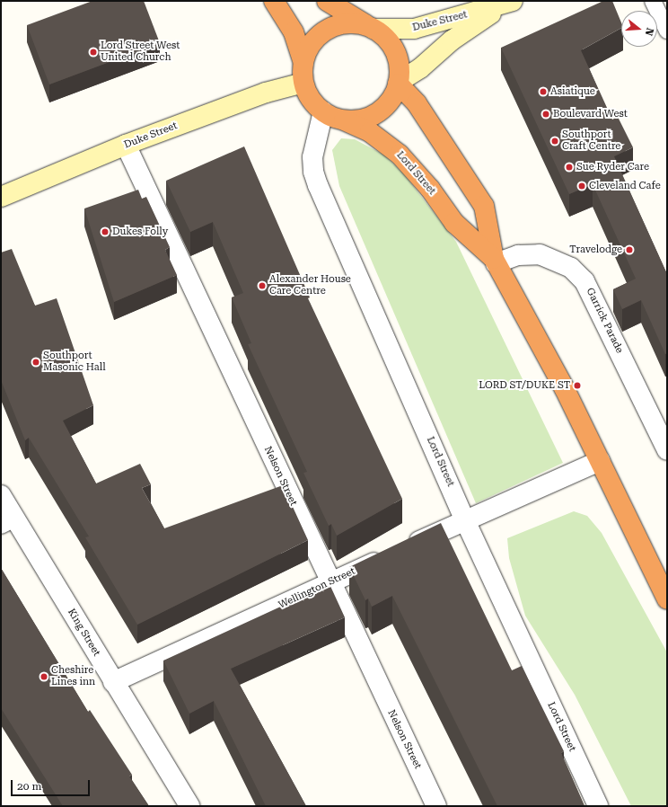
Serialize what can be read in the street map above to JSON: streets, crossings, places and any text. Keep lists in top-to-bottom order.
{
  "streets": {
    "highway": ["Lord Street"],
    "street": [
      "Duke Street",
      "Garrick Parade",
      "Nelson Street",
      "Wellington Street",
      "King Street"
    ]
  },
  "crossings": [
    ["Duke Street", "Lord Street"],
    ["Duke Street", "Nelson Street"],
    ["Lord Street", "Garrick Parade"],
    ["Lord Street", "Wellington Street"],
    ["Nelson Street", "Wellington Street"],
    ["Wellington Street", "King Street"]
  ],
  "places": [
    "Lord Street West United Church",
    "Asiatique",
    "Boulevard West",
    "Southport Craft Centre",
    "Sue Ryder Care",
    "Cleveland Cafe",
    "Dukes Folly",
    "Travelodge",
    "Alexander House Care Centre",
    "Southport Masonic Hall",
    "LORD ST/DUKE ST",
    "Cheshire Lines inn"
  ],
  "scale_bar": "20 m",
  "north": "right"
}
